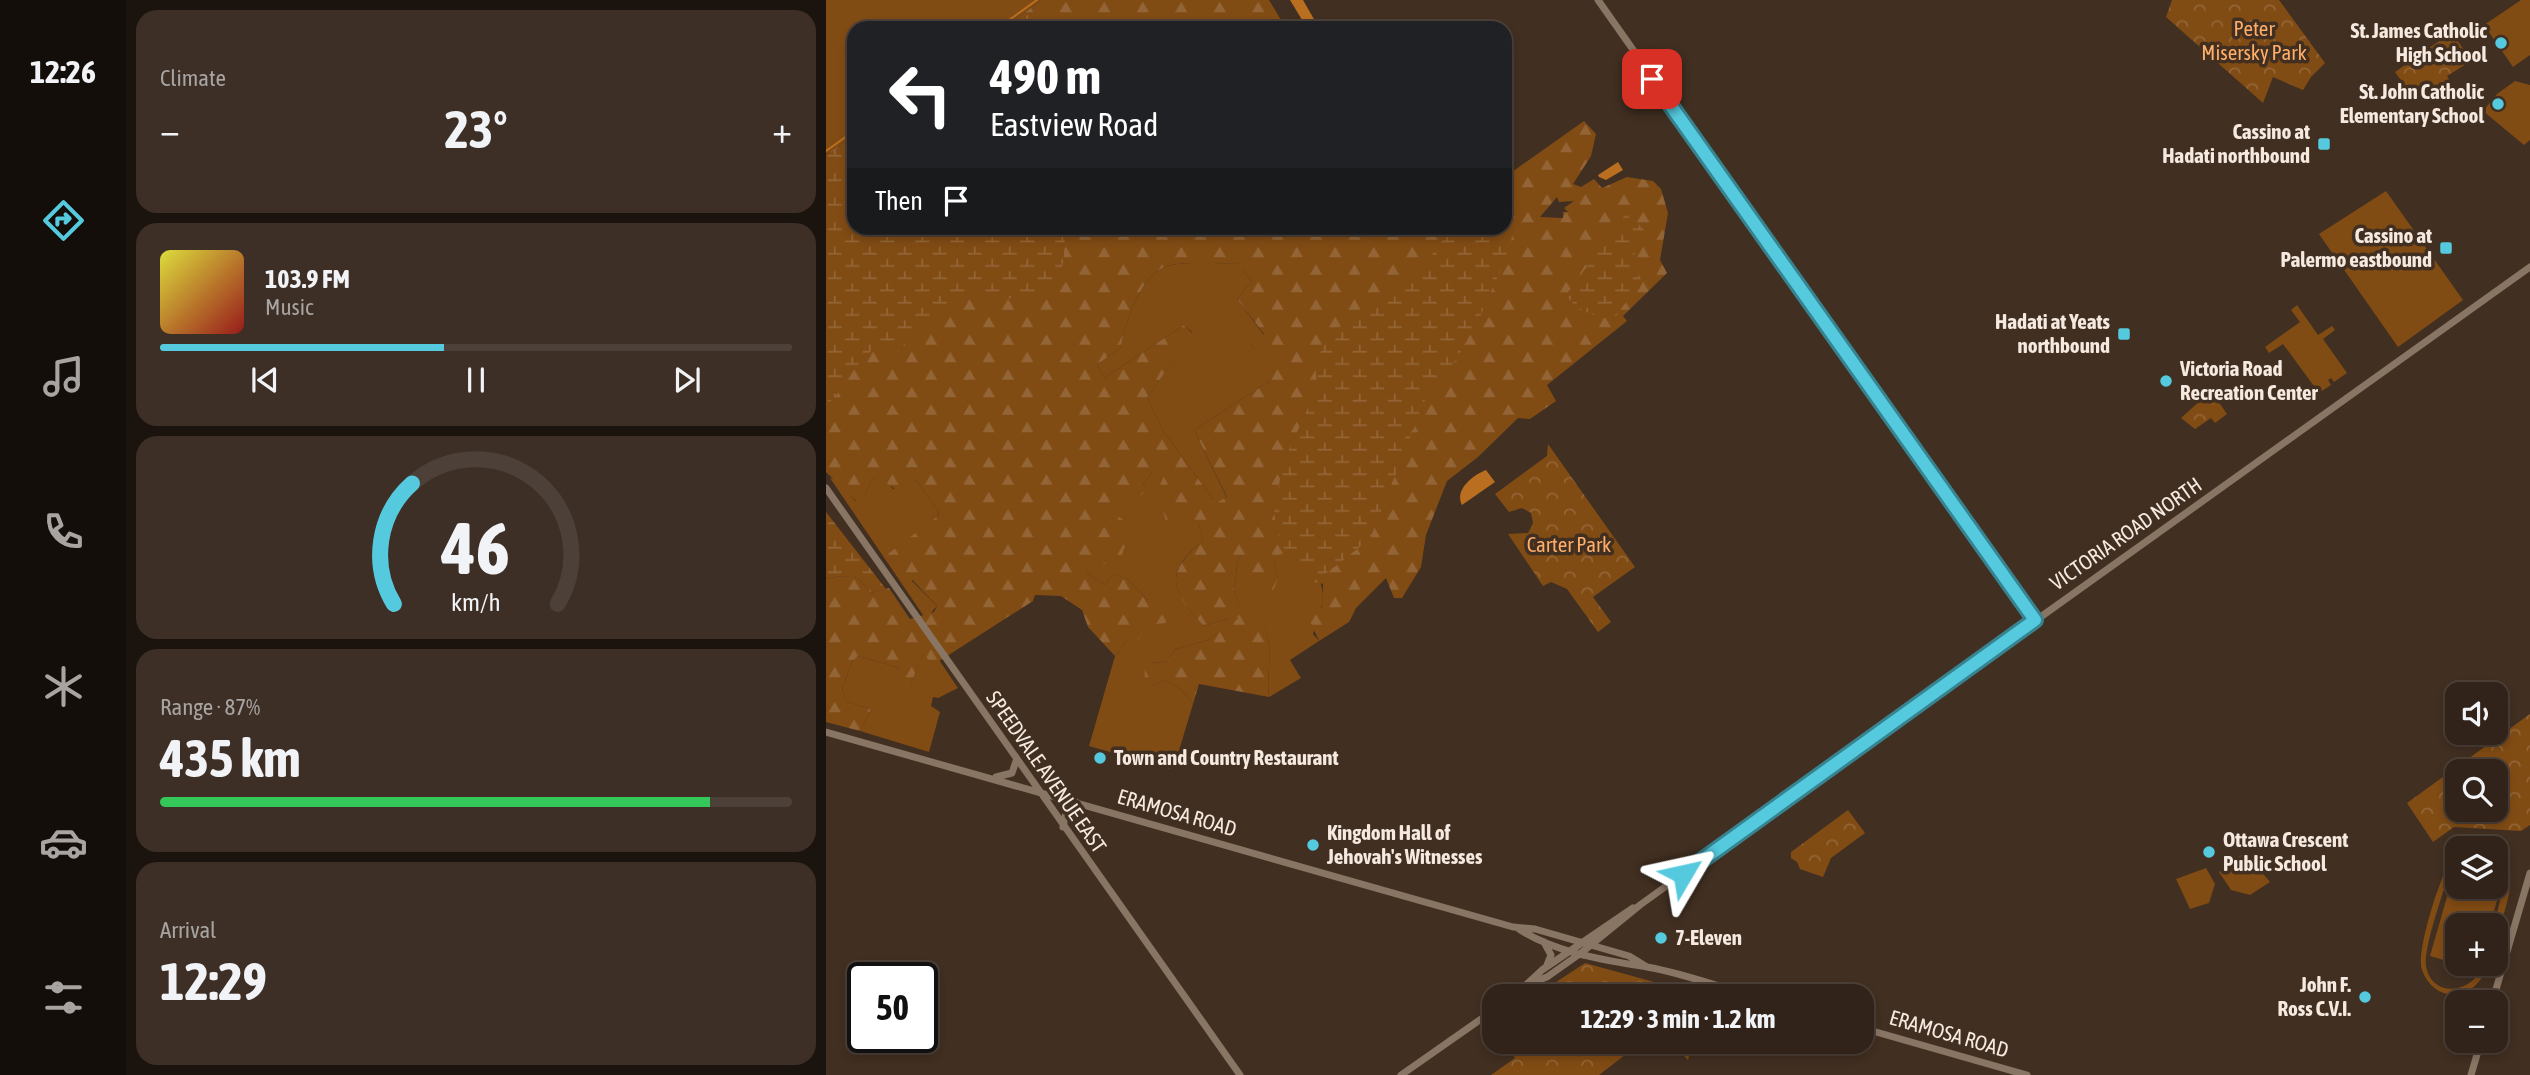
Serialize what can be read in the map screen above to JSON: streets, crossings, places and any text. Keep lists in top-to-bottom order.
{
  "streets": {
    "main road": ["VICTORIA ROAD NORTH", "SPEEDVALE AVENUE EAST", "ERAMOSA ROAD"]
  },
  "crossings": [
    ["VICTORIA ROAD NORTH", "ERAMOSA ROAD"],
    ["SPEEDVALE AVENUE EAST", "ERAMOSA ROAD"]
  ],
  "parks": ["Peter Misersky Park", "Carter Park"],
  "places": {
    "other": [
      "St. James Catholic High School",
      "St. John Catholic Elementary School",
      "Victoria Road Recreation Center",
      "Town and Country Restaurant",
      "Kingdom Hall of Jehovah's Witnesses",
      "Ottawa Crescent Public School",
      "7-Eleven",
      "John F. Ross C.V.I."
    ],
    "transit": ["Cassino at Hadati northbound", "Cassino at Palermo eastbound", "Hadati at Yeats northbound"]
  },
  "page": {
    "tabs": "12:26",
    "tile": [
      "Climate",
      ["Range · 87%", "435 km"],
      ["Arrival", "12:29"]
    ],
    "turn": ["490 m", "Eastview Road"],
    "heat": ["−", "23°", "+"],
    "then": "Then",
    "song": ["103.9 FM", "Music"],
    "map_buttons": ["+", "−"],
    "limit": "50",
    "trip": "12:29 · 3 min · 1.2 km",
    "gauge": ["46", "km/h"]
  }
}
